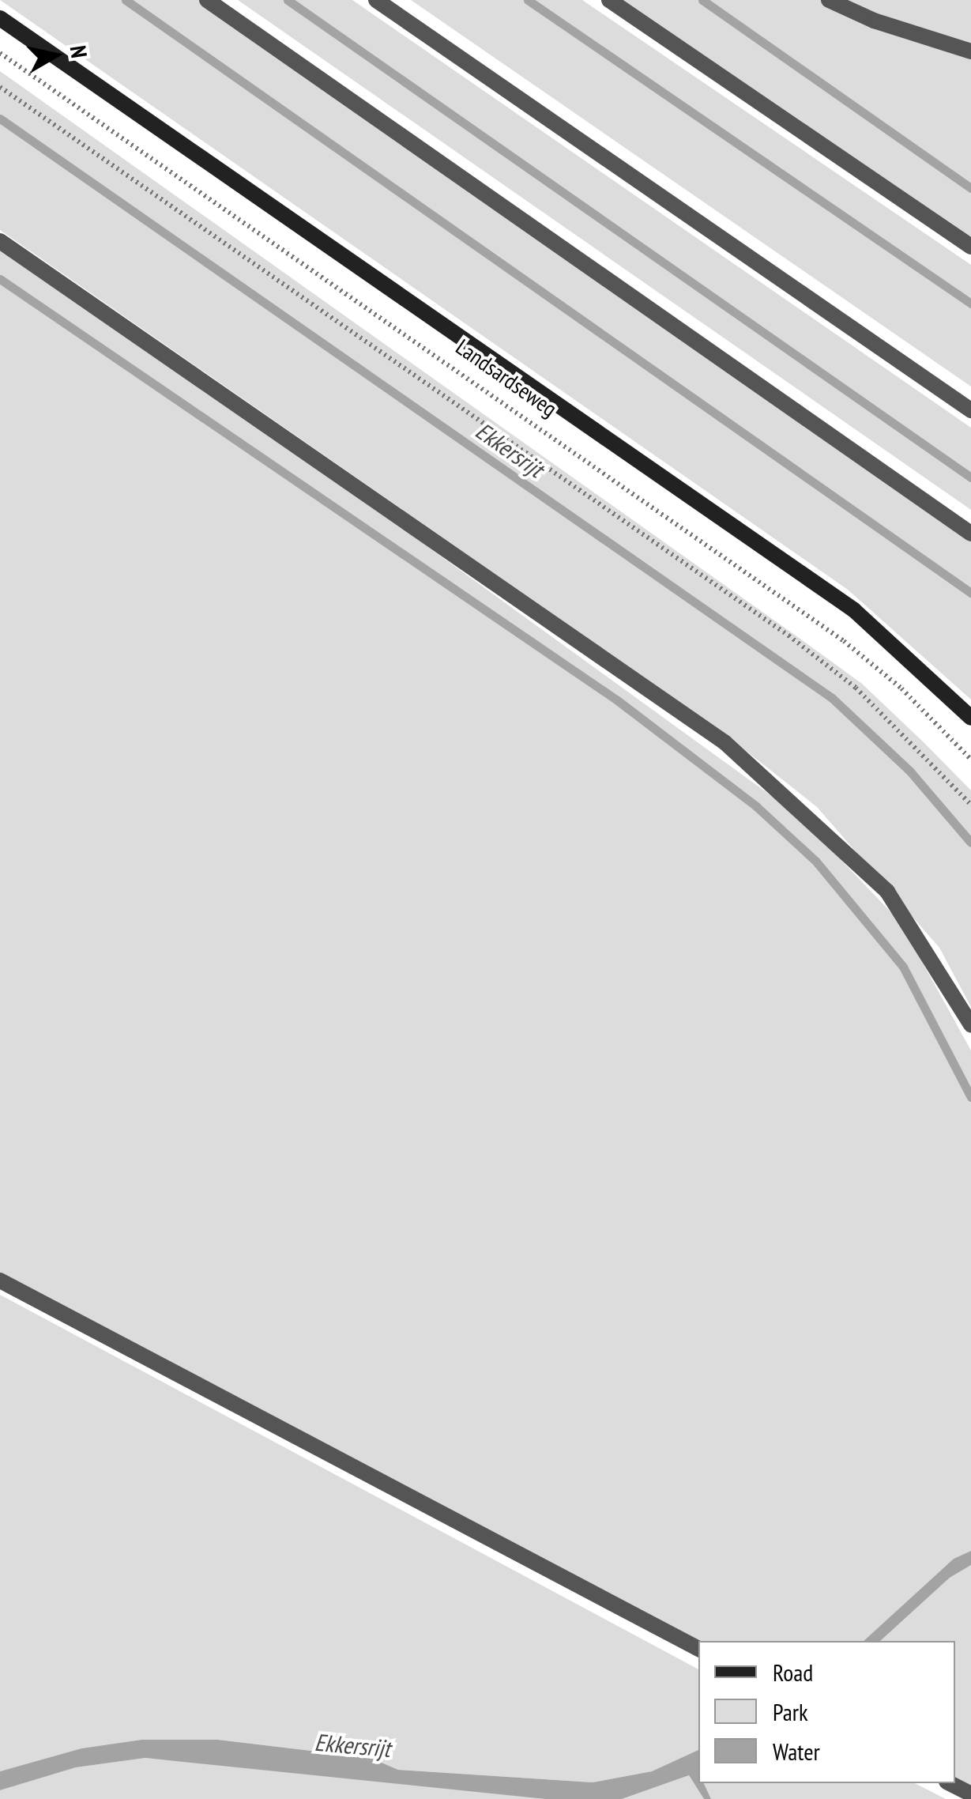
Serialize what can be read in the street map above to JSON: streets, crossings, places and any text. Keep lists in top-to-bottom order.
{
  "streets": {
    "street": ["Landsardseweg"]
  },
  "water": ["Ekkersrijt"],
  "legend": ["Road", "Park", "Water"],
  "north": "right"
}
